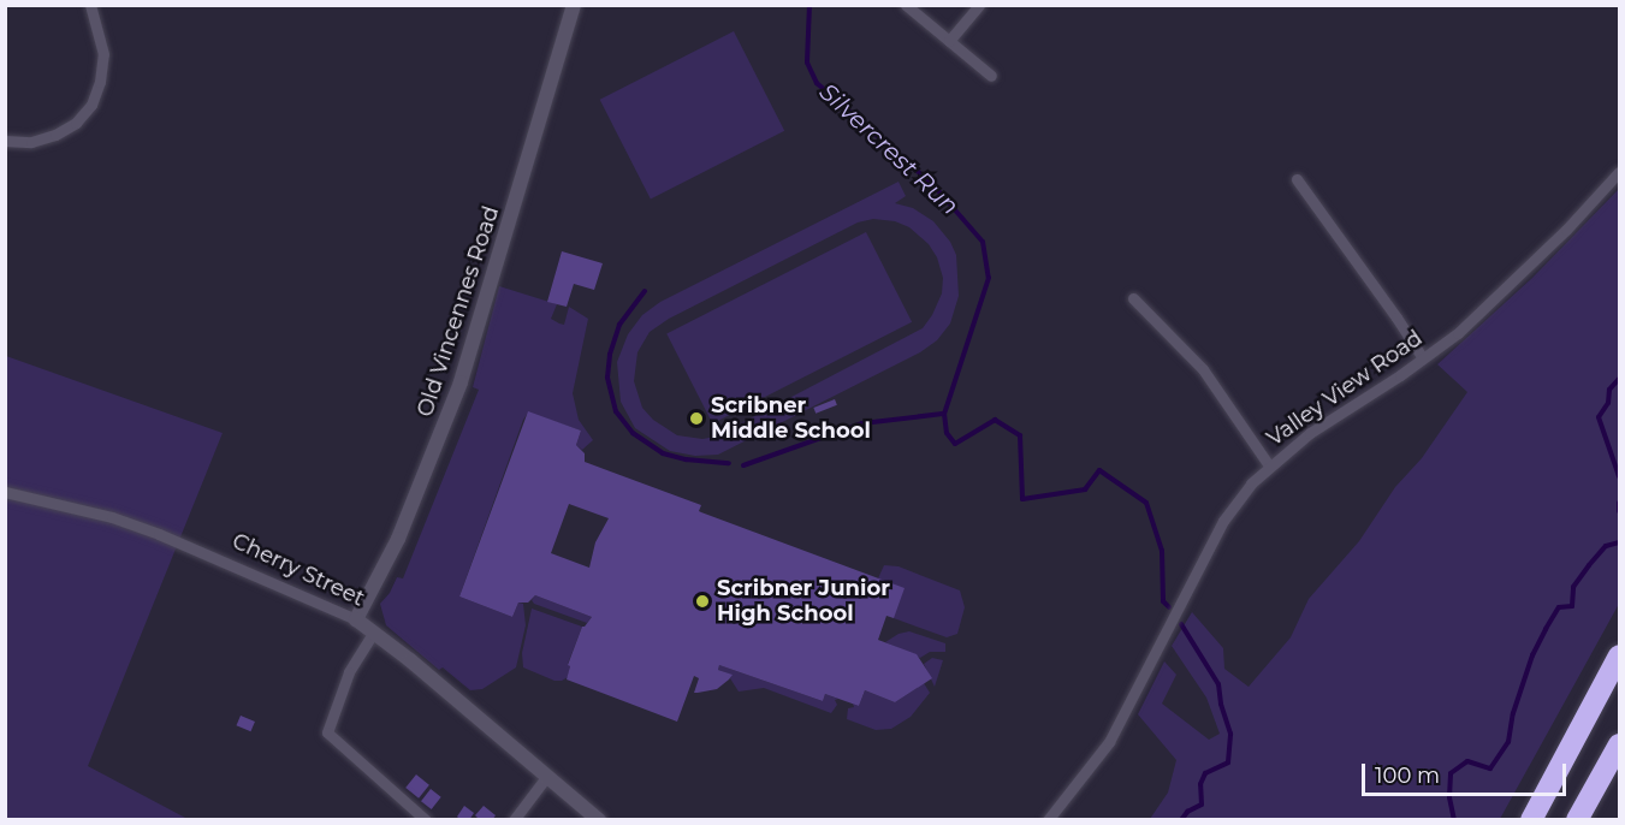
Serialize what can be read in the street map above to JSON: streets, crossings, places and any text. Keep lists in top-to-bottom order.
{
  "streets": {
    "street": ["Old Vincennes Road", "Valley View Road", "Cherry Street"]
  },
  "crossings": [
    ["Old Vincennes Road", "Cherry Street"]
  ],
  "water": ["Silvercrest Run"],
  "places": ["Scribner Middle School", "Scribner Junior High School"],
  "scale_bar": "100 m"
}
